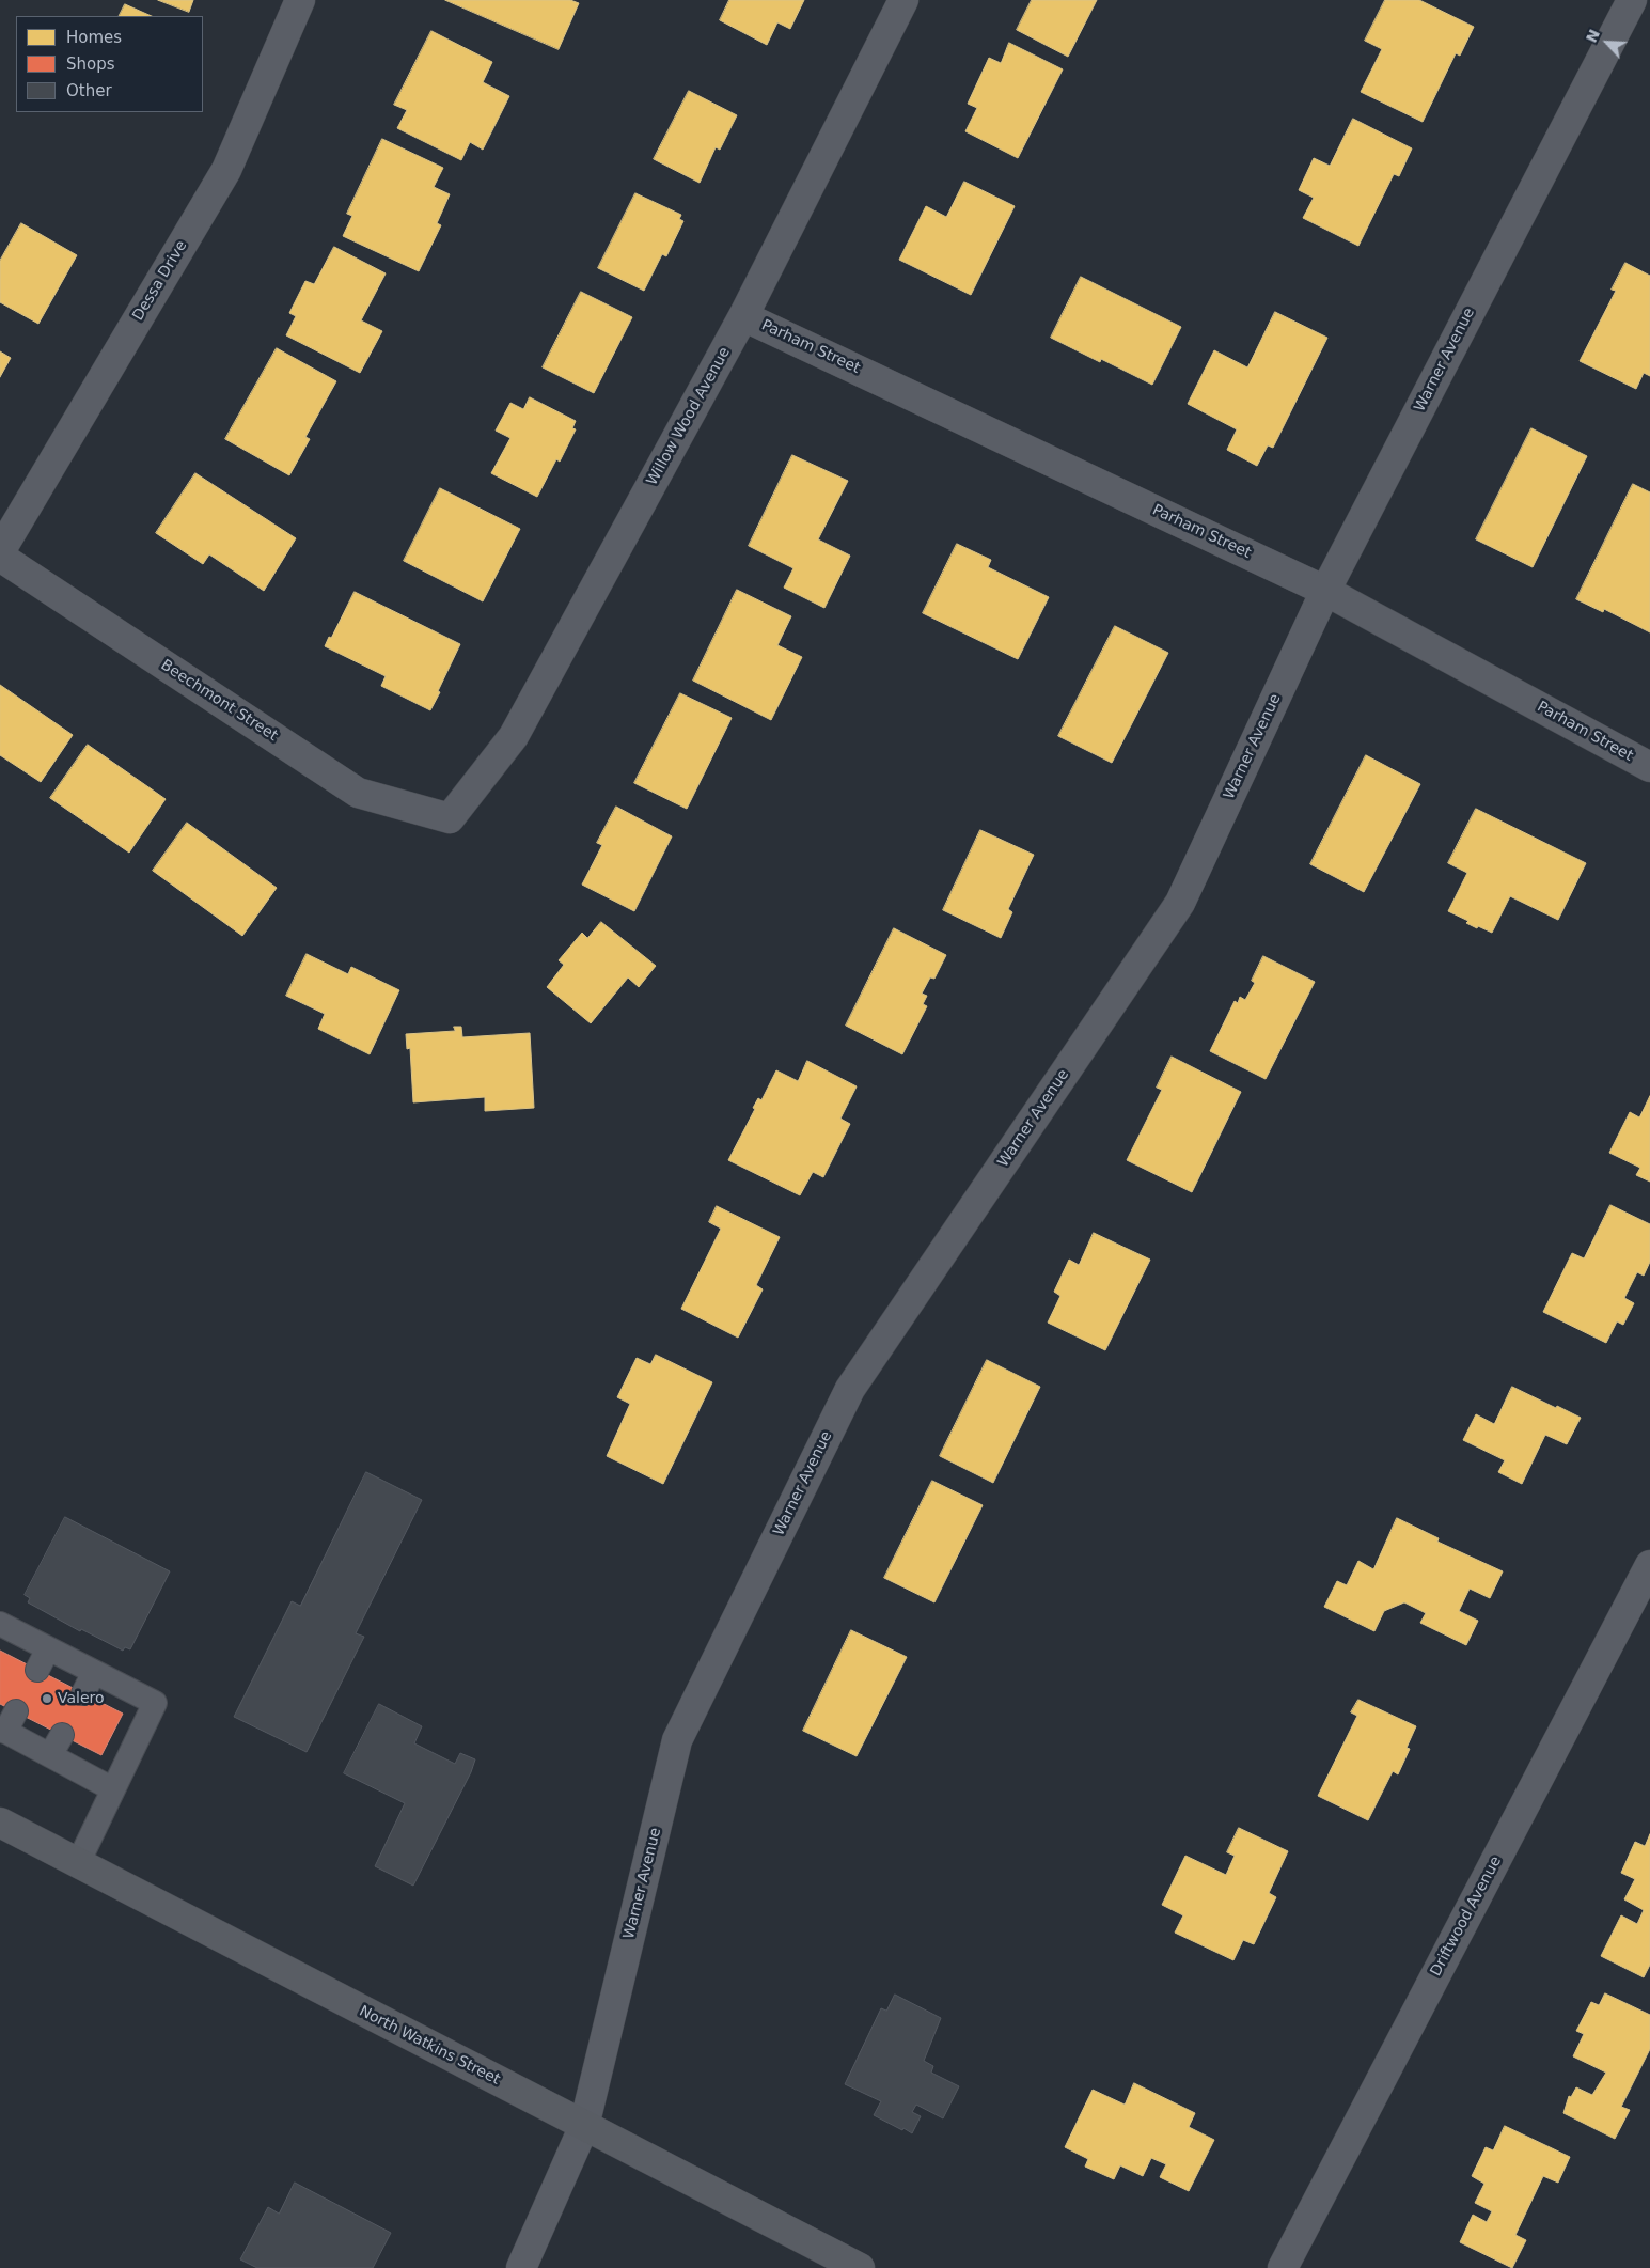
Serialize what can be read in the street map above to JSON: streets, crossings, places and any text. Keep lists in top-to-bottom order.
{
  "streets": {
    "main road": ["North Watkins Street"],
    "street": [
      "Dessa Drive",
      "Parham Street",
      "Warner Avenue",
      "Willow Wood Avenue",
      "Beechmont Street",
      "Driftwood Avenue"
    ]
  },
  "crossings": [
    ["Parham Street", "Warner Avenue"],
    ["Parham Street", "Willow Wood Avenue"],
    ["Warner Avenue", "North Watkins Street"],
    ["Willow Wood Avenue", "Beechmont Street"]
  ],
  "places": ["Valero"],
  "legend": ["Homes", "Shops", "Other"],
  "north": "top left"
}
